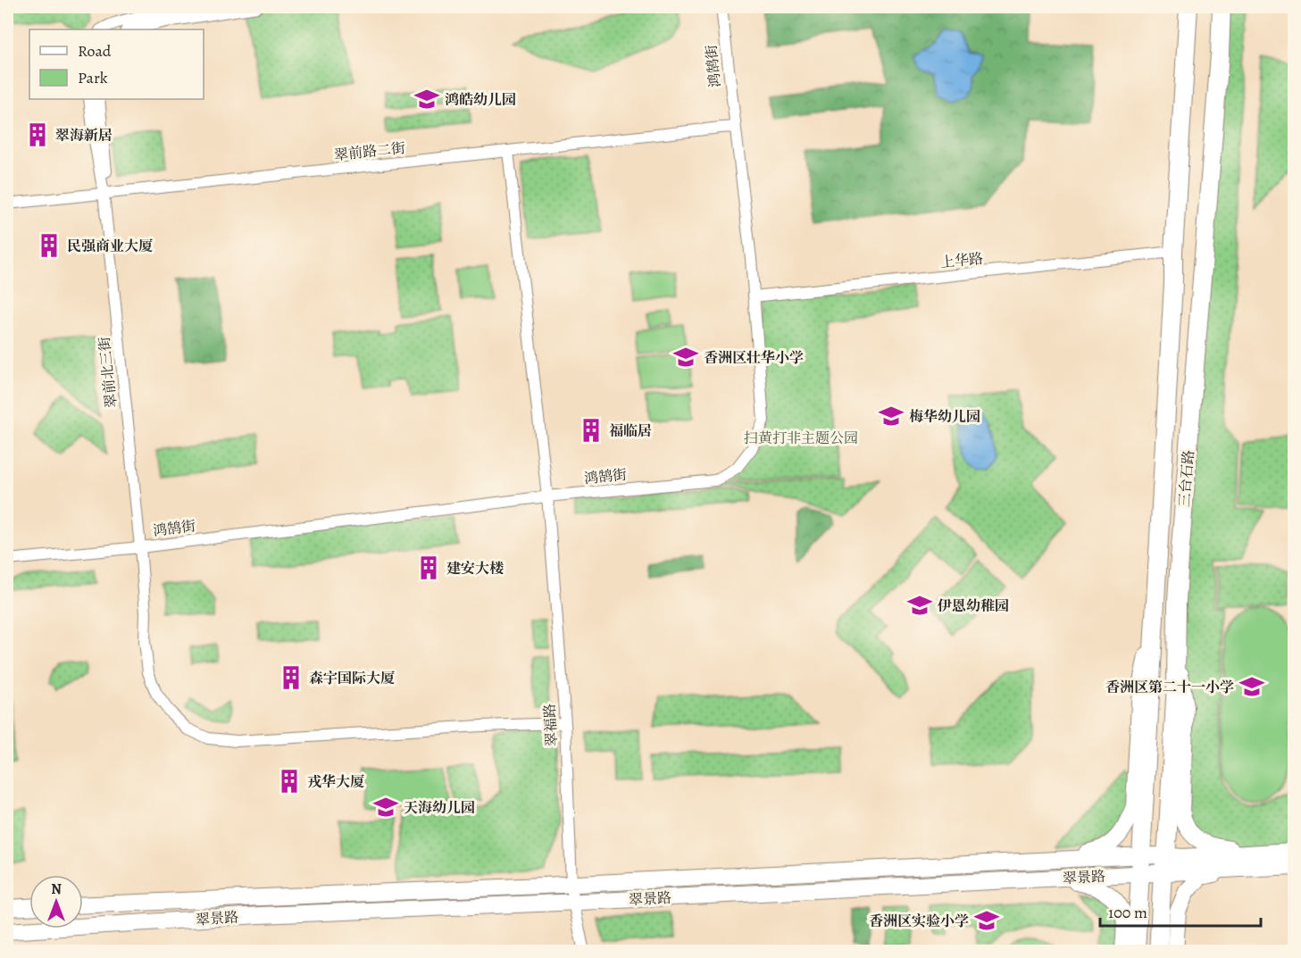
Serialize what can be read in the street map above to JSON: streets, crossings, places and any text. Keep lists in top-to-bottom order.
{
  "streets": {
    "main road": ["三台石路", "翠景路"],
    "street": [
      "鸿鹄街",
      "翠前路二街",
      "上华路",
      "翠前北三街",
      "翠福路"
    ]
  },
  "crossings": [
    ["鸿鹄街", "翠前路二街"],
    ["鸿鹄街", "上华路"],
    ["鸿鹄街", "翠前北三街"],
    ["鸿鹄街", "翠福路"],
    ["翠前路二街", "翠前北三街"],
    ["翠前路二街", "翠福路"],
    ["上华路", "三台石路"],
    ["翠前北三街", "翠福路"],
    ["三台石路", "翠景路"],
    ["翠福路", "翠景路"]
  ],
  "parks": ["扫黄打非主题公园"],
  "places": {
    "school or university": [
      "鸿皓幼儿园",
      "香洲区壮华小学",
      "梅华幼儿园",
      "伊恩幼稚园",
      "香洲区第二十一小学",
      "天海幼儿园",
      "香洲区实验小学"
    ],
    "building": [
      "翠海新居",
      "民强商业大厦",
      "福临居",
      "建安大楼",
      "森宇国际大厦",
      "戎华大厦"
    ]
  },
  "legend": ["Road", "Park"],
  "scale_bar": "100 m",
  "north": "top"
}
